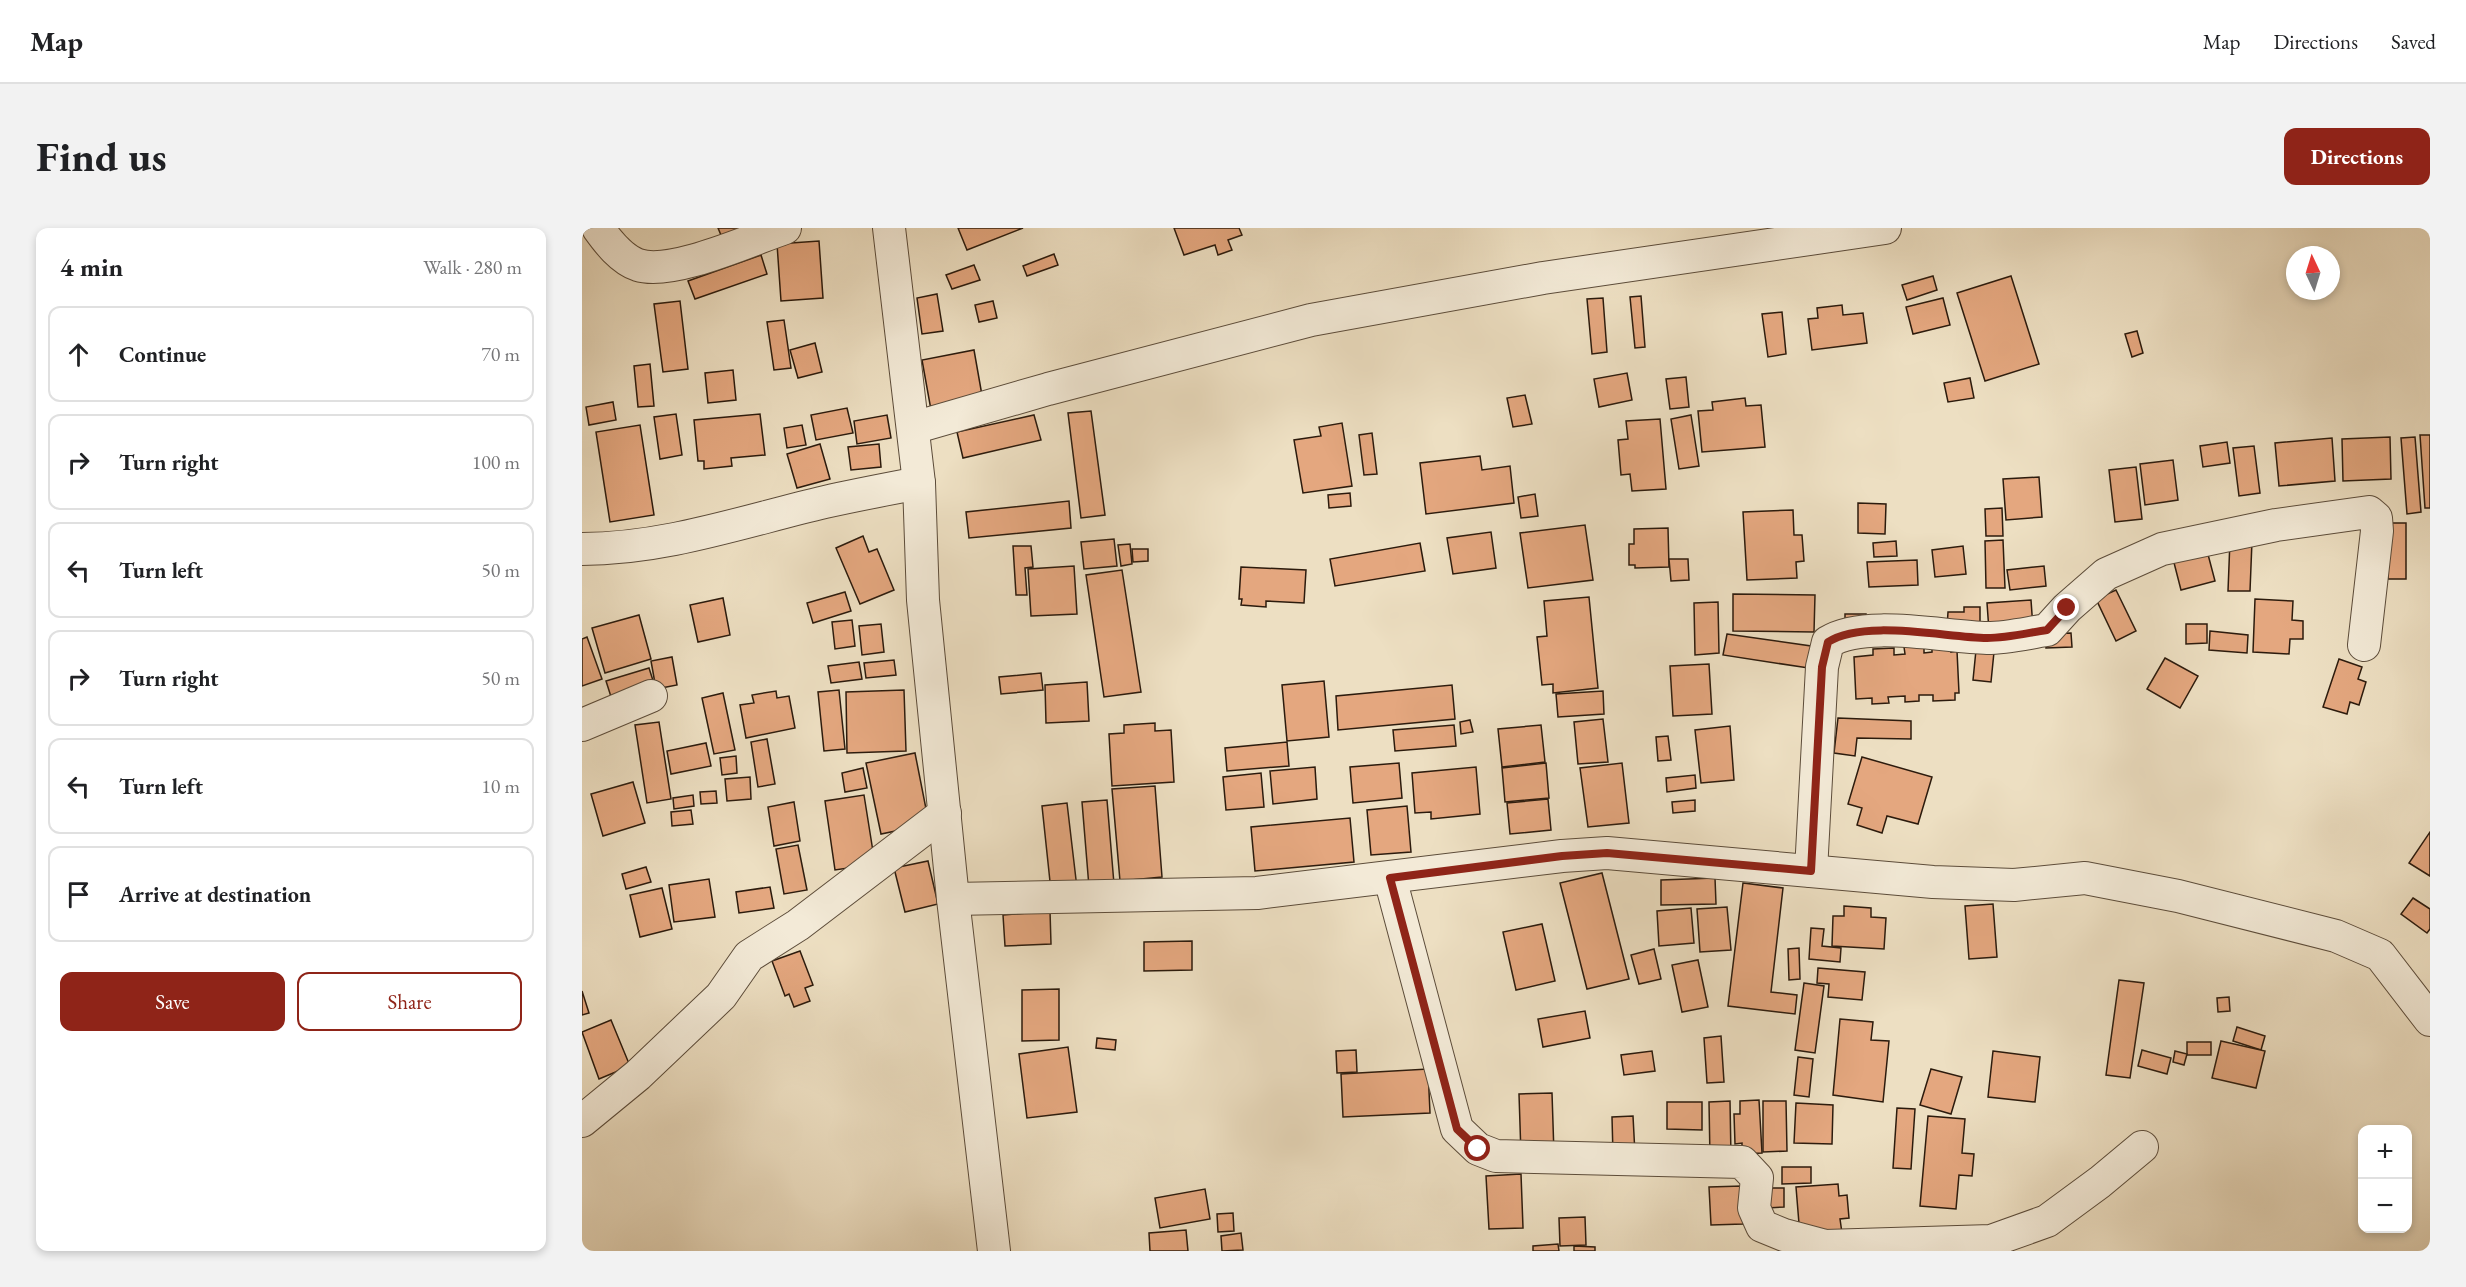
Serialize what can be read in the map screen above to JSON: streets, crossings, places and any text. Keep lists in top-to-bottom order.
{
  "north": "top",
  "page": {
    "header": "Map",
    "nav": ["Map", "Directions", "Saved"],
    "buttons": [
      "Directions",
      ["Save", "Share"]
    ],
    "title": "Find us",
    "heading": ["4 min", "Walk · 280 m"],
    "list": [
      ["Continue", "70 m"],
      ["Turn right", "100 m"],
      ["Turn left", "50 m"],
      ["Turn right", "50 m"],
      ["Turn left", "10 m"],
      "Arrive at destination"
    ],
    "map_buttons": ["+", "−"]
  }
}
